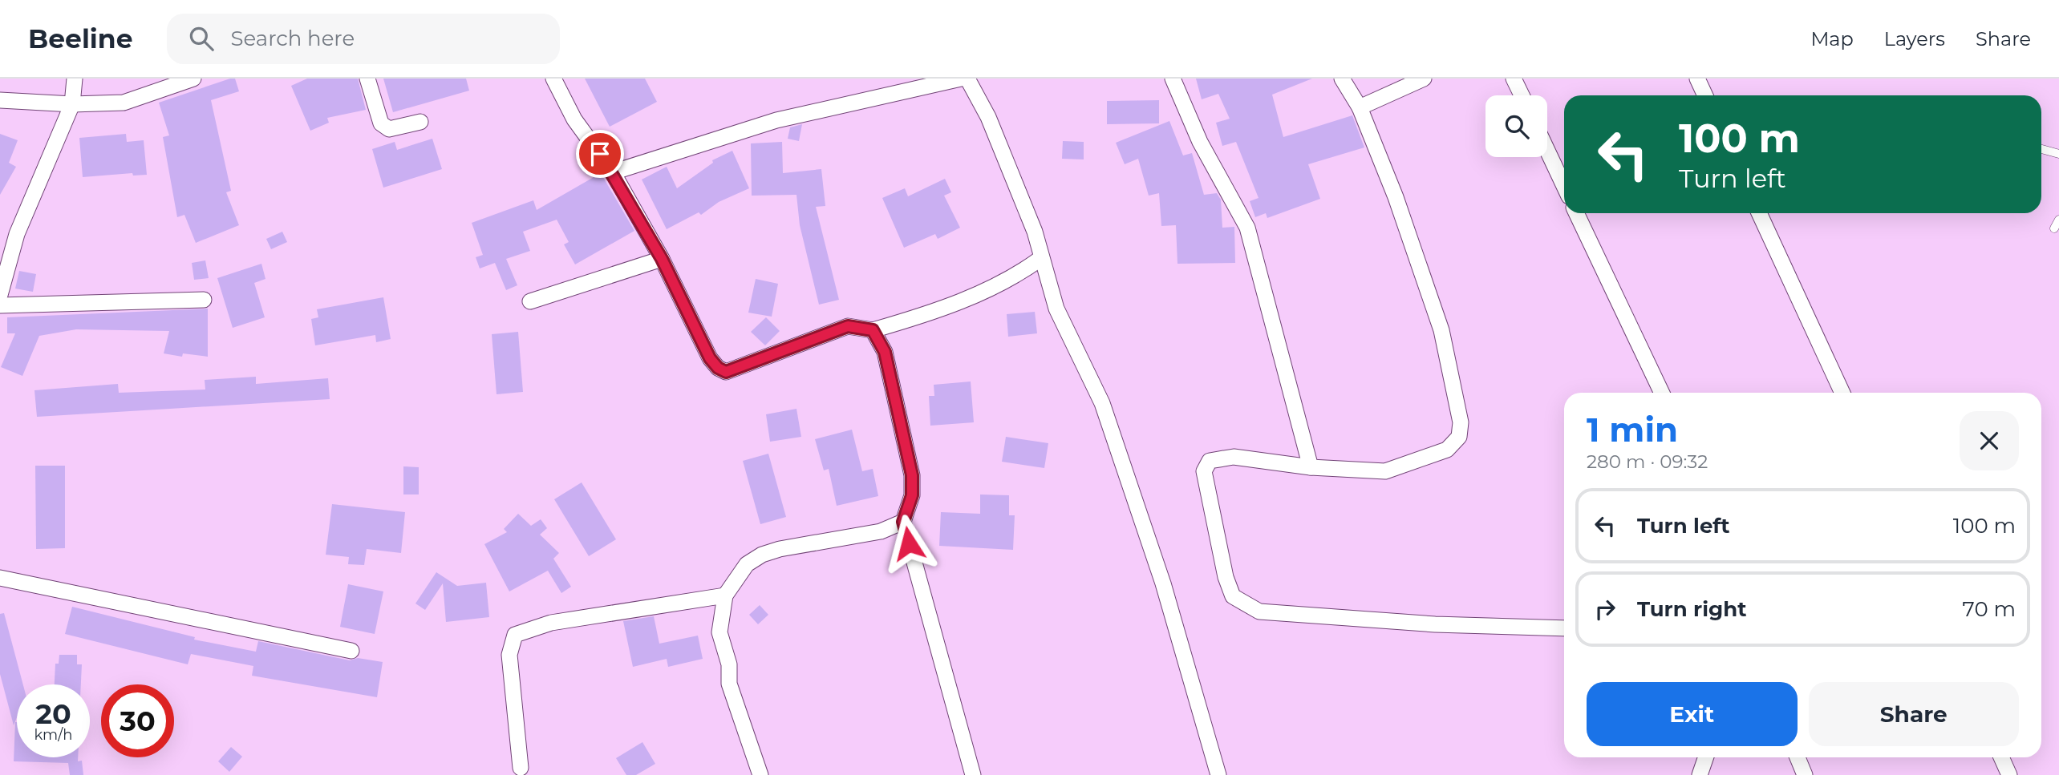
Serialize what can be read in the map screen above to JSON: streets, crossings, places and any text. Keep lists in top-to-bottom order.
{
  "page": {
    "header": "Beeline",
    "search": "Search here",
    "nav": ["Map", "Layers", "Share"],
    "turn": ["100 m", "Turn left"],
    "heading": ["1 min", "280 m · 09:32"],
    "list": [
      {
        "name": "Turn left",
        "value": "100 m"
      },
      {
        "name": "Turn right",
        "value": "70 m"
      }
    ],
    "buttons": ["Exit", "Share"],
    "speed": "20 km/h",
    "limit": "30"
  }
}
